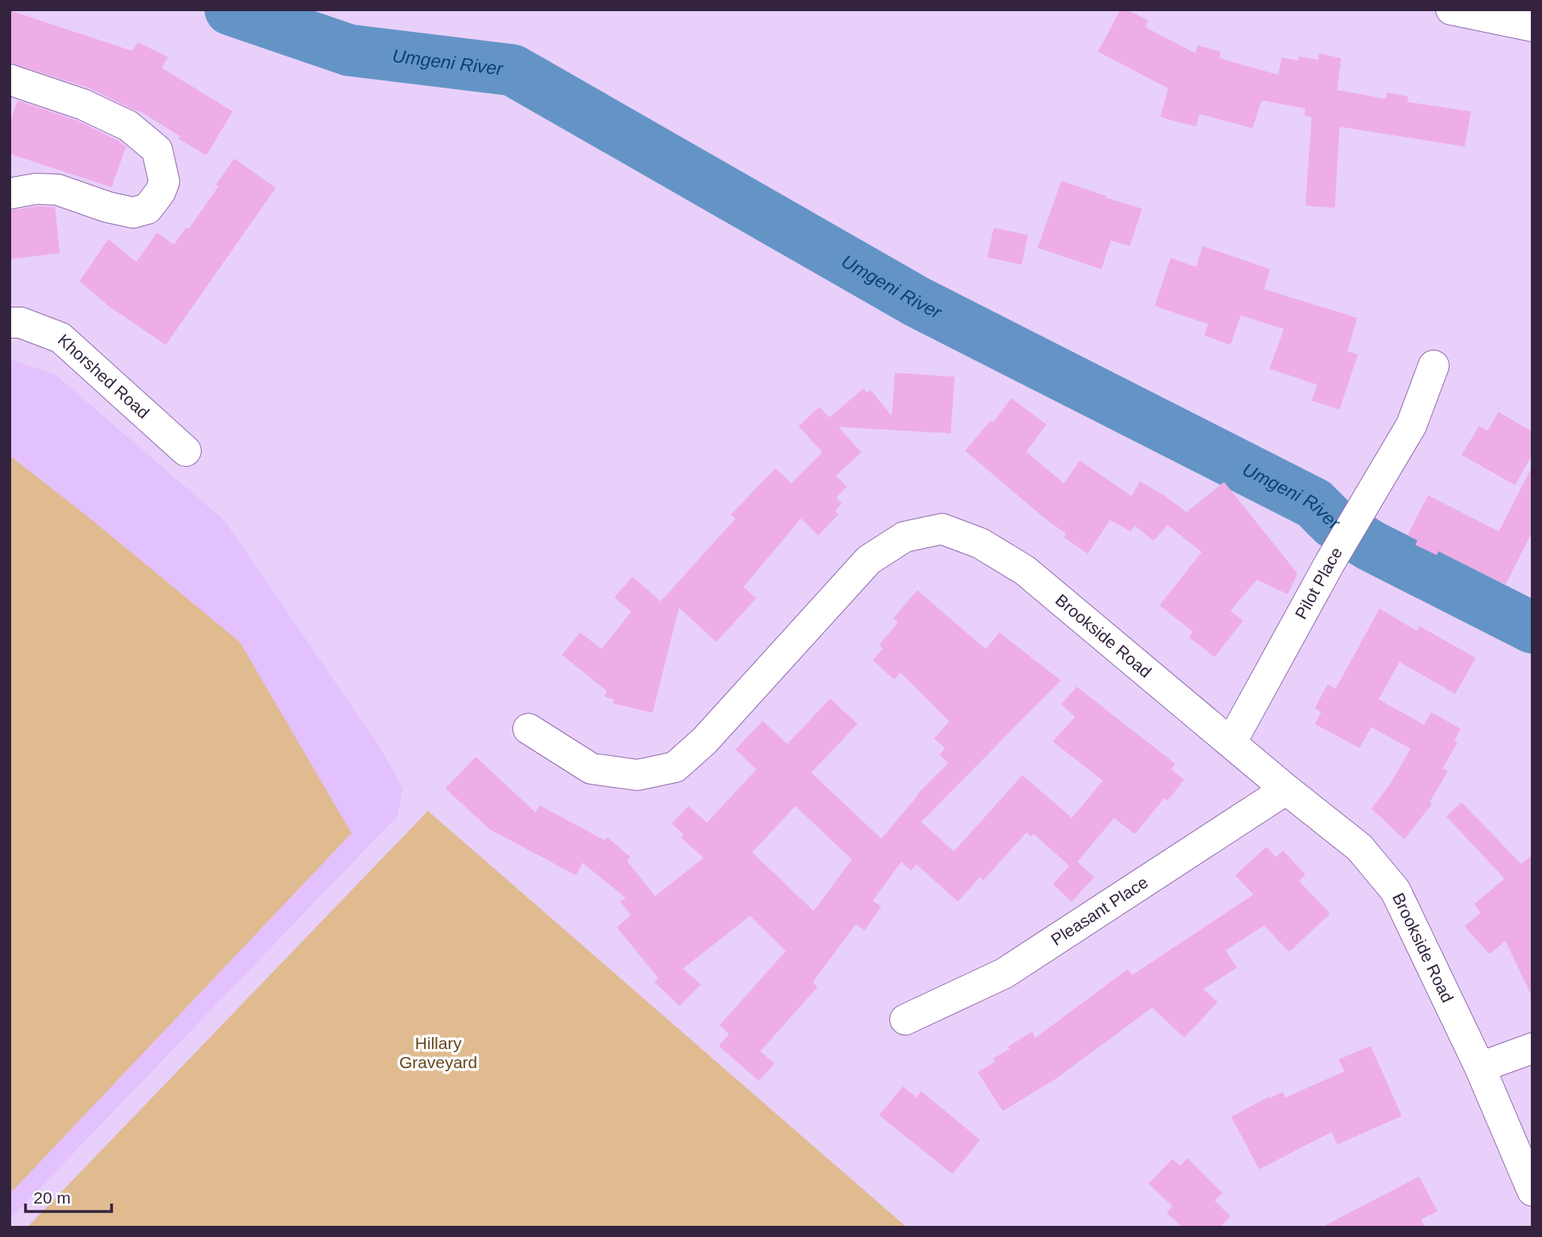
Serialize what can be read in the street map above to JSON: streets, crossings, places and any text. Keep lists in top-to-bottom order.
{
  "streets": {
    "street": [
      "Khorshed Road",
      "Pilot Place",
      "Brookside Road",
      "Pleasant Place"
    ]
  },
  "crossings": [
    ["Pilot Place", "Brookside Road"],
    ["Brookside Road", "Pleasant Place"]
  ],
  "water": ["Umgeni River"],
  "parks": ["Hillary Graveyard"],
  "scale_bar": "20 m"
}
